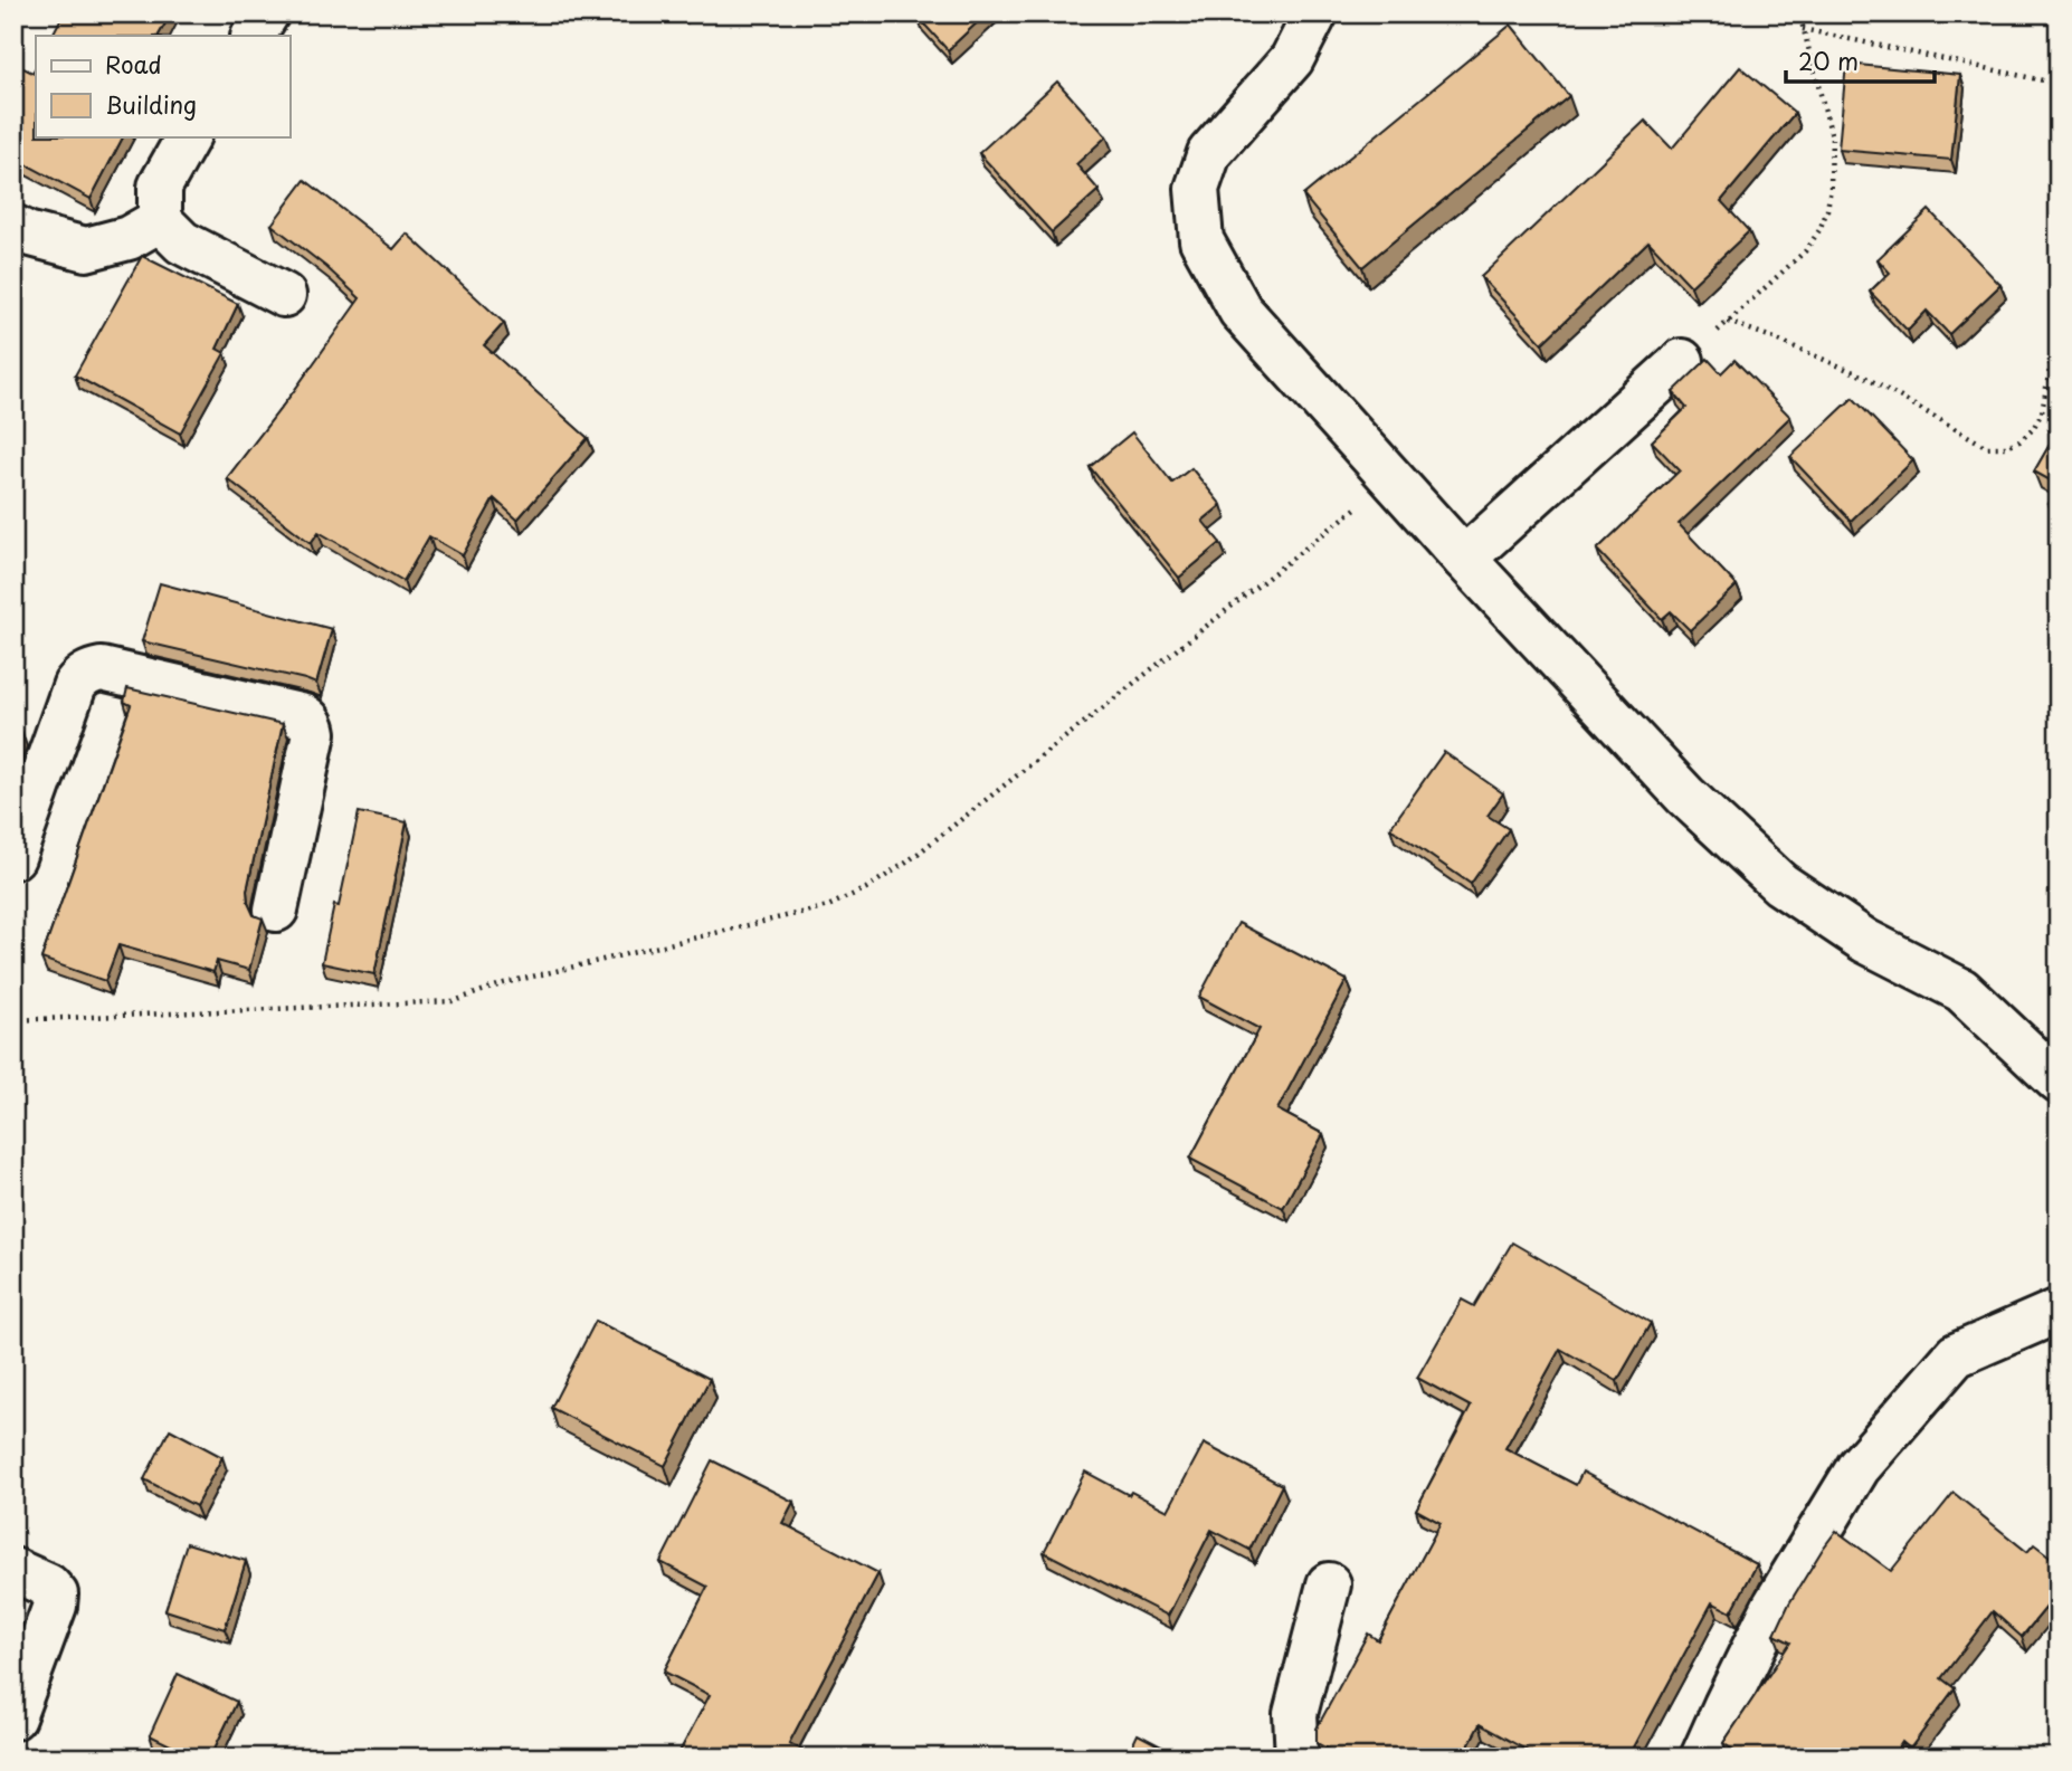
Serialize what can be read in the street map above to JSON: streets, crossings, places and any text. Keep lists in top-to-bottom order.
{
  "legend": ["Road", "Building"],
  "scale_bar": "20 m"
}
